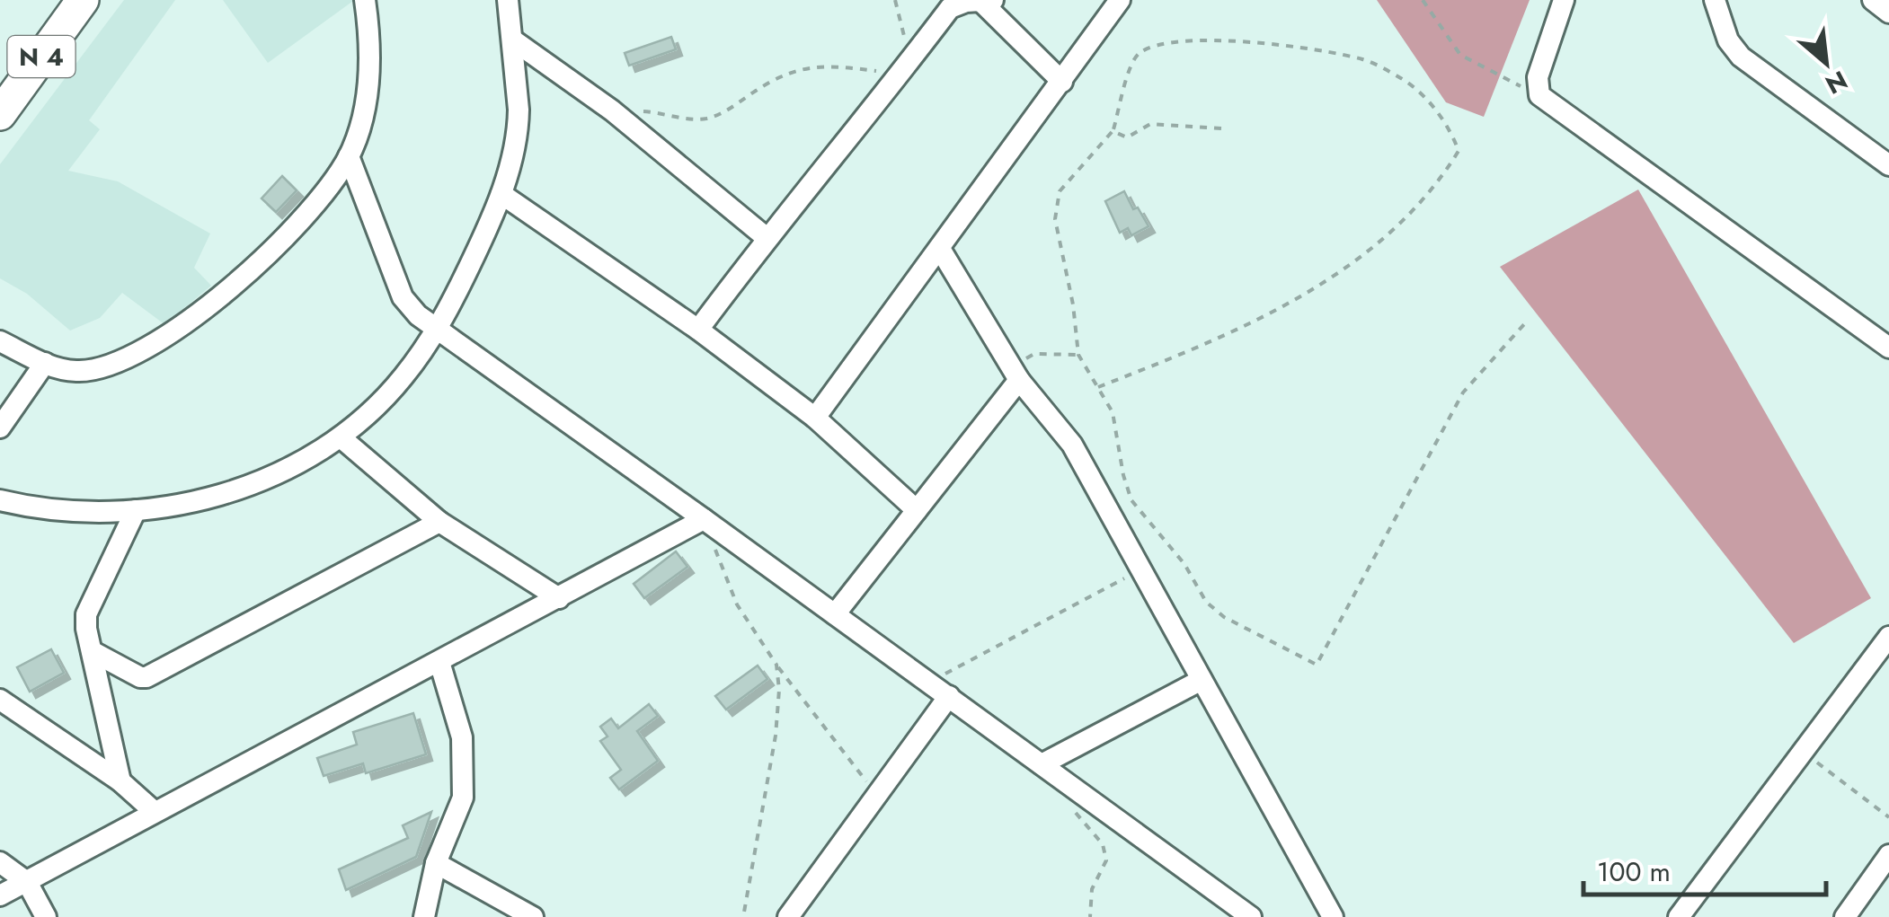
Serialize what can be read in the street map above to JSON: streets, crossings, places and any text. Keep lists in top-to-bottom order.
{
  "streets": {
    "highway": ["N 4"]
  },
  "scale_bar": "100 m",
  "north": "bottom right"
}
